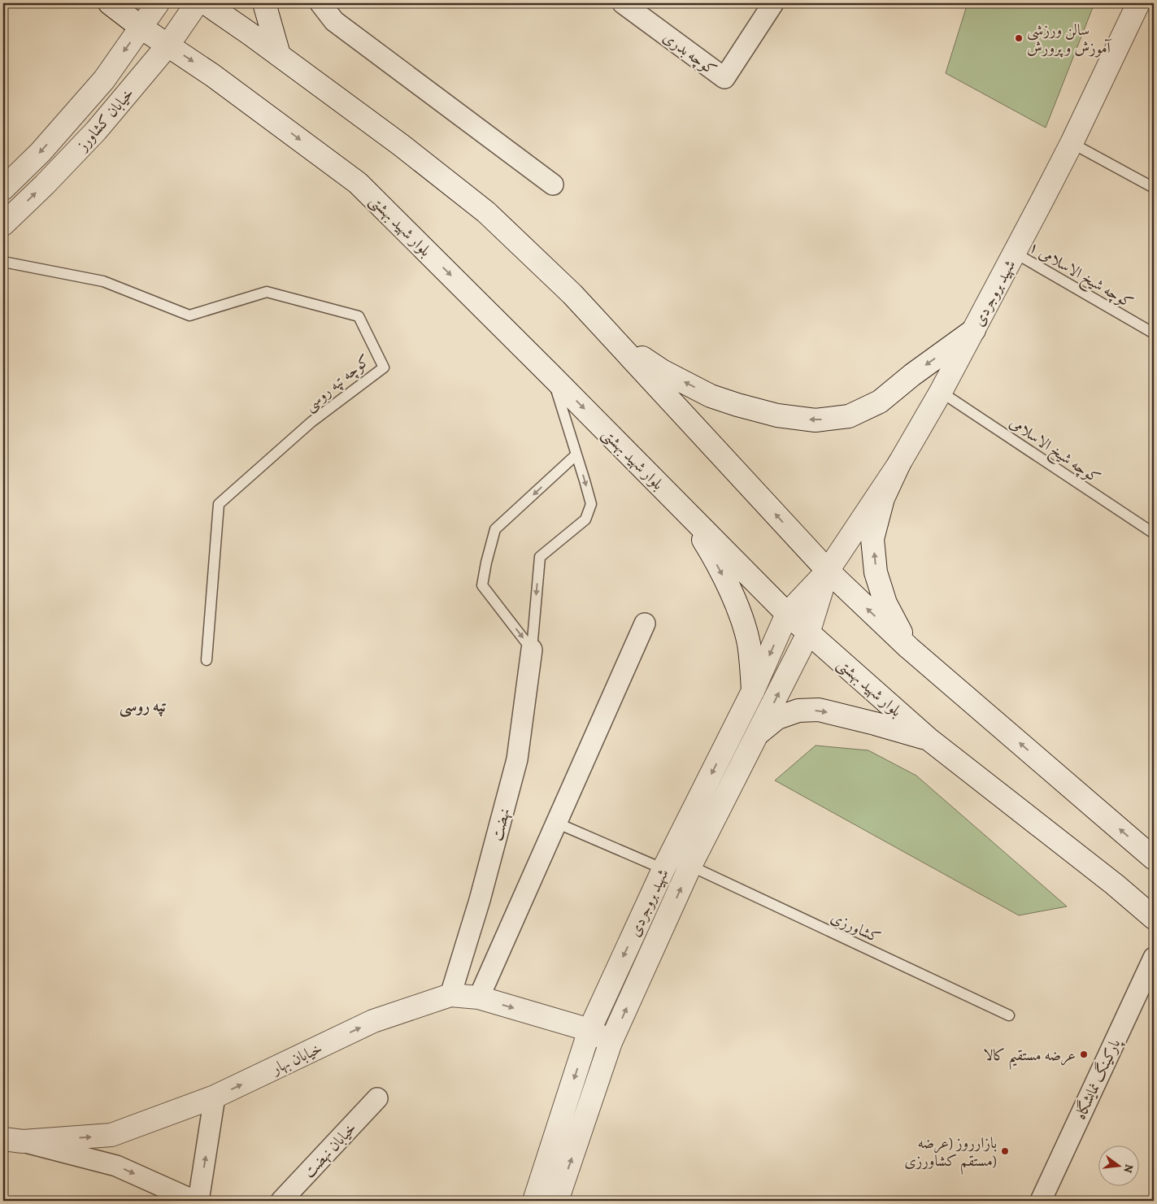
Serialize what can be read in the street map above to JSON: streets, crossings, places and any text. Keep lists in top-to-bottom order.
{
  "streets": {
    "main road": [
      "خیابان کشاورز",
      "بلوار شهید بهشتی",
      "شهید بروجردی",
      "خیابان بهار"
    ],
    "street": [
      "کوچه بدری",
      "نهضت",
      "پارکینگ نمایشگاه",
      "خیابان نهضت"
    ],
    "lane": [
      "کوچه شیخ الاسلامی ۱",
      "کوچه تپه روسی",
      "کوچه شیخ الاسلامی",
      "کشاورزی"
    ]
  },
  "crossings": [
    ["خیابان کشاورز", "بلوار شهید بهشتی"],
    ["بلوار شهید بهشتی", "شهید بروجردی"],
    ["کوچه شیخ الاسلامی ۱", "شهید بروجردی"],
    ["شهید بروجردی", "کوچه شیخ الاسلامی"],
    ["شهید بروجردی", "کشاورزی"],
    ["شهید بروجردی", "خیابان بهار"],
    ["نهضت", "خیابان بهار"]
  ],
  "one_way": ["خیابان بهار"],
  "districts": ["تپه روسی"],
  "places": ["سالن ورزشی آموزش و پرورش", "عرضه مستقیم کالا", "بازارروز (عرضه مستقم کشاورزی)"],
  "north": "right"
}
